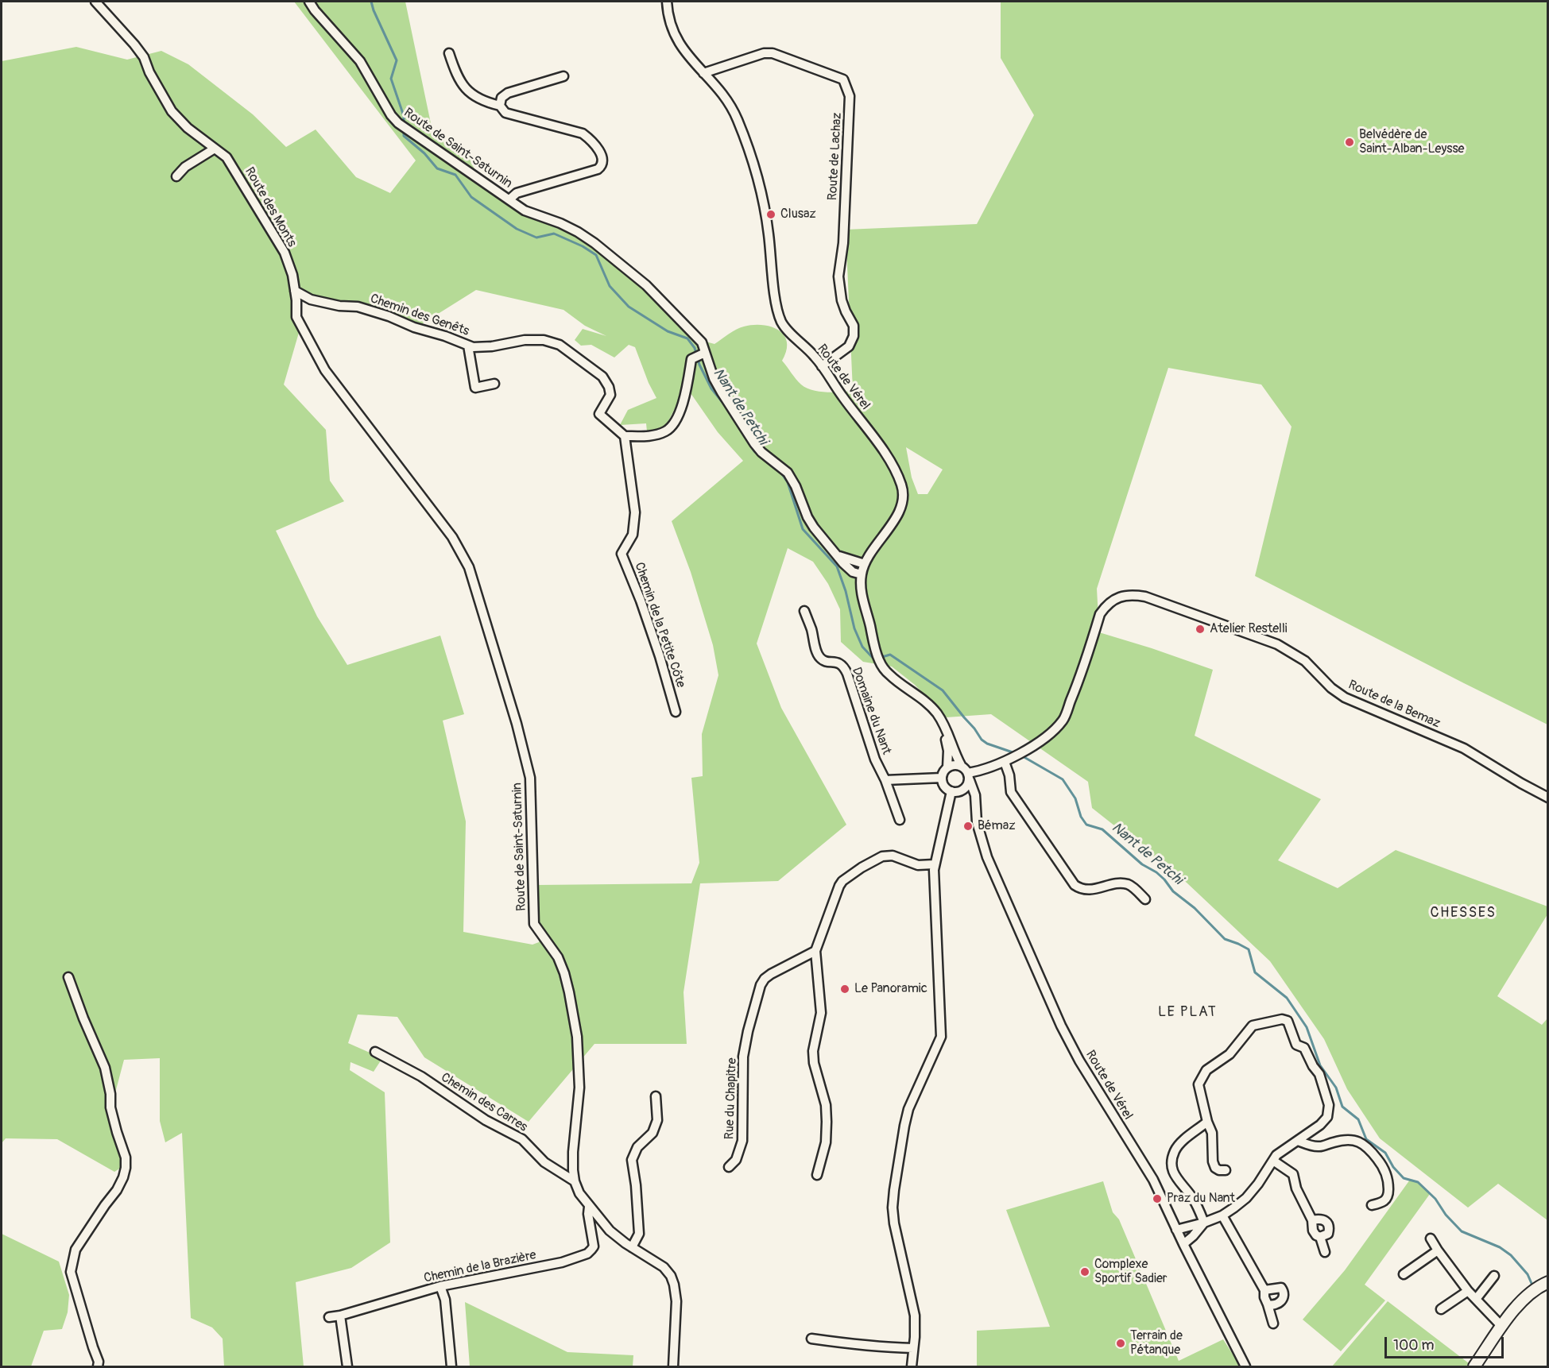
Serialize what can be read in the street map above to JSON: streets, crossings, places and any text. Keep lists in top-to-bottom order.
{
  "streets": {
    "street": [
      "Route de Saint-Saturnin",
      "Route de Lachaz",
      "Route des Monts",
      "Chemin des Genêts",
      "Route de Vérel",
      "Chemin de la Petite Côte",
      "Route de la Bemaz",
      "Domaine du Nant",
      "Rue du Chapitre",
      "Chemin des Carres",
      "Chemin de la Brazière"
    ]
  },
  "crossings": [
    ["Route de Saint-Saturnin", "Route des Monts"],
    ["Route de Saint-Saturnin", "Route de Vérel"],
    ["Route de Saint-Saturnin", "Chemin des Carres"],
    ["Route de Saint-Saturnin", "Chemin de la Brazière"],
    ["Route de Lachaz", "Route de Vérel"],
    ["Route des Monts", "Chemin des Genêts"],
    ["Chemin des Genêts", "Chemin de la Petite Côte"],
    ["Route de Vérel", "Route de la Bemaz"]
  ],
  "districts": ["CHESSES", "LE PLAT"],
  "water": ["Nant de Petchi"],
  "places": [
    "Belvédère de Saint-Alban-Leysse",
    "Clusaz",
    "Atelier Restelli",
    "Bémaz",
    "Le Panoramic",
    "Praz du Nant",
    "Complexe Sportif Sadier",
    "Terrain de Pétanque"
  ],
  "scale_bar": "100 m"
}
